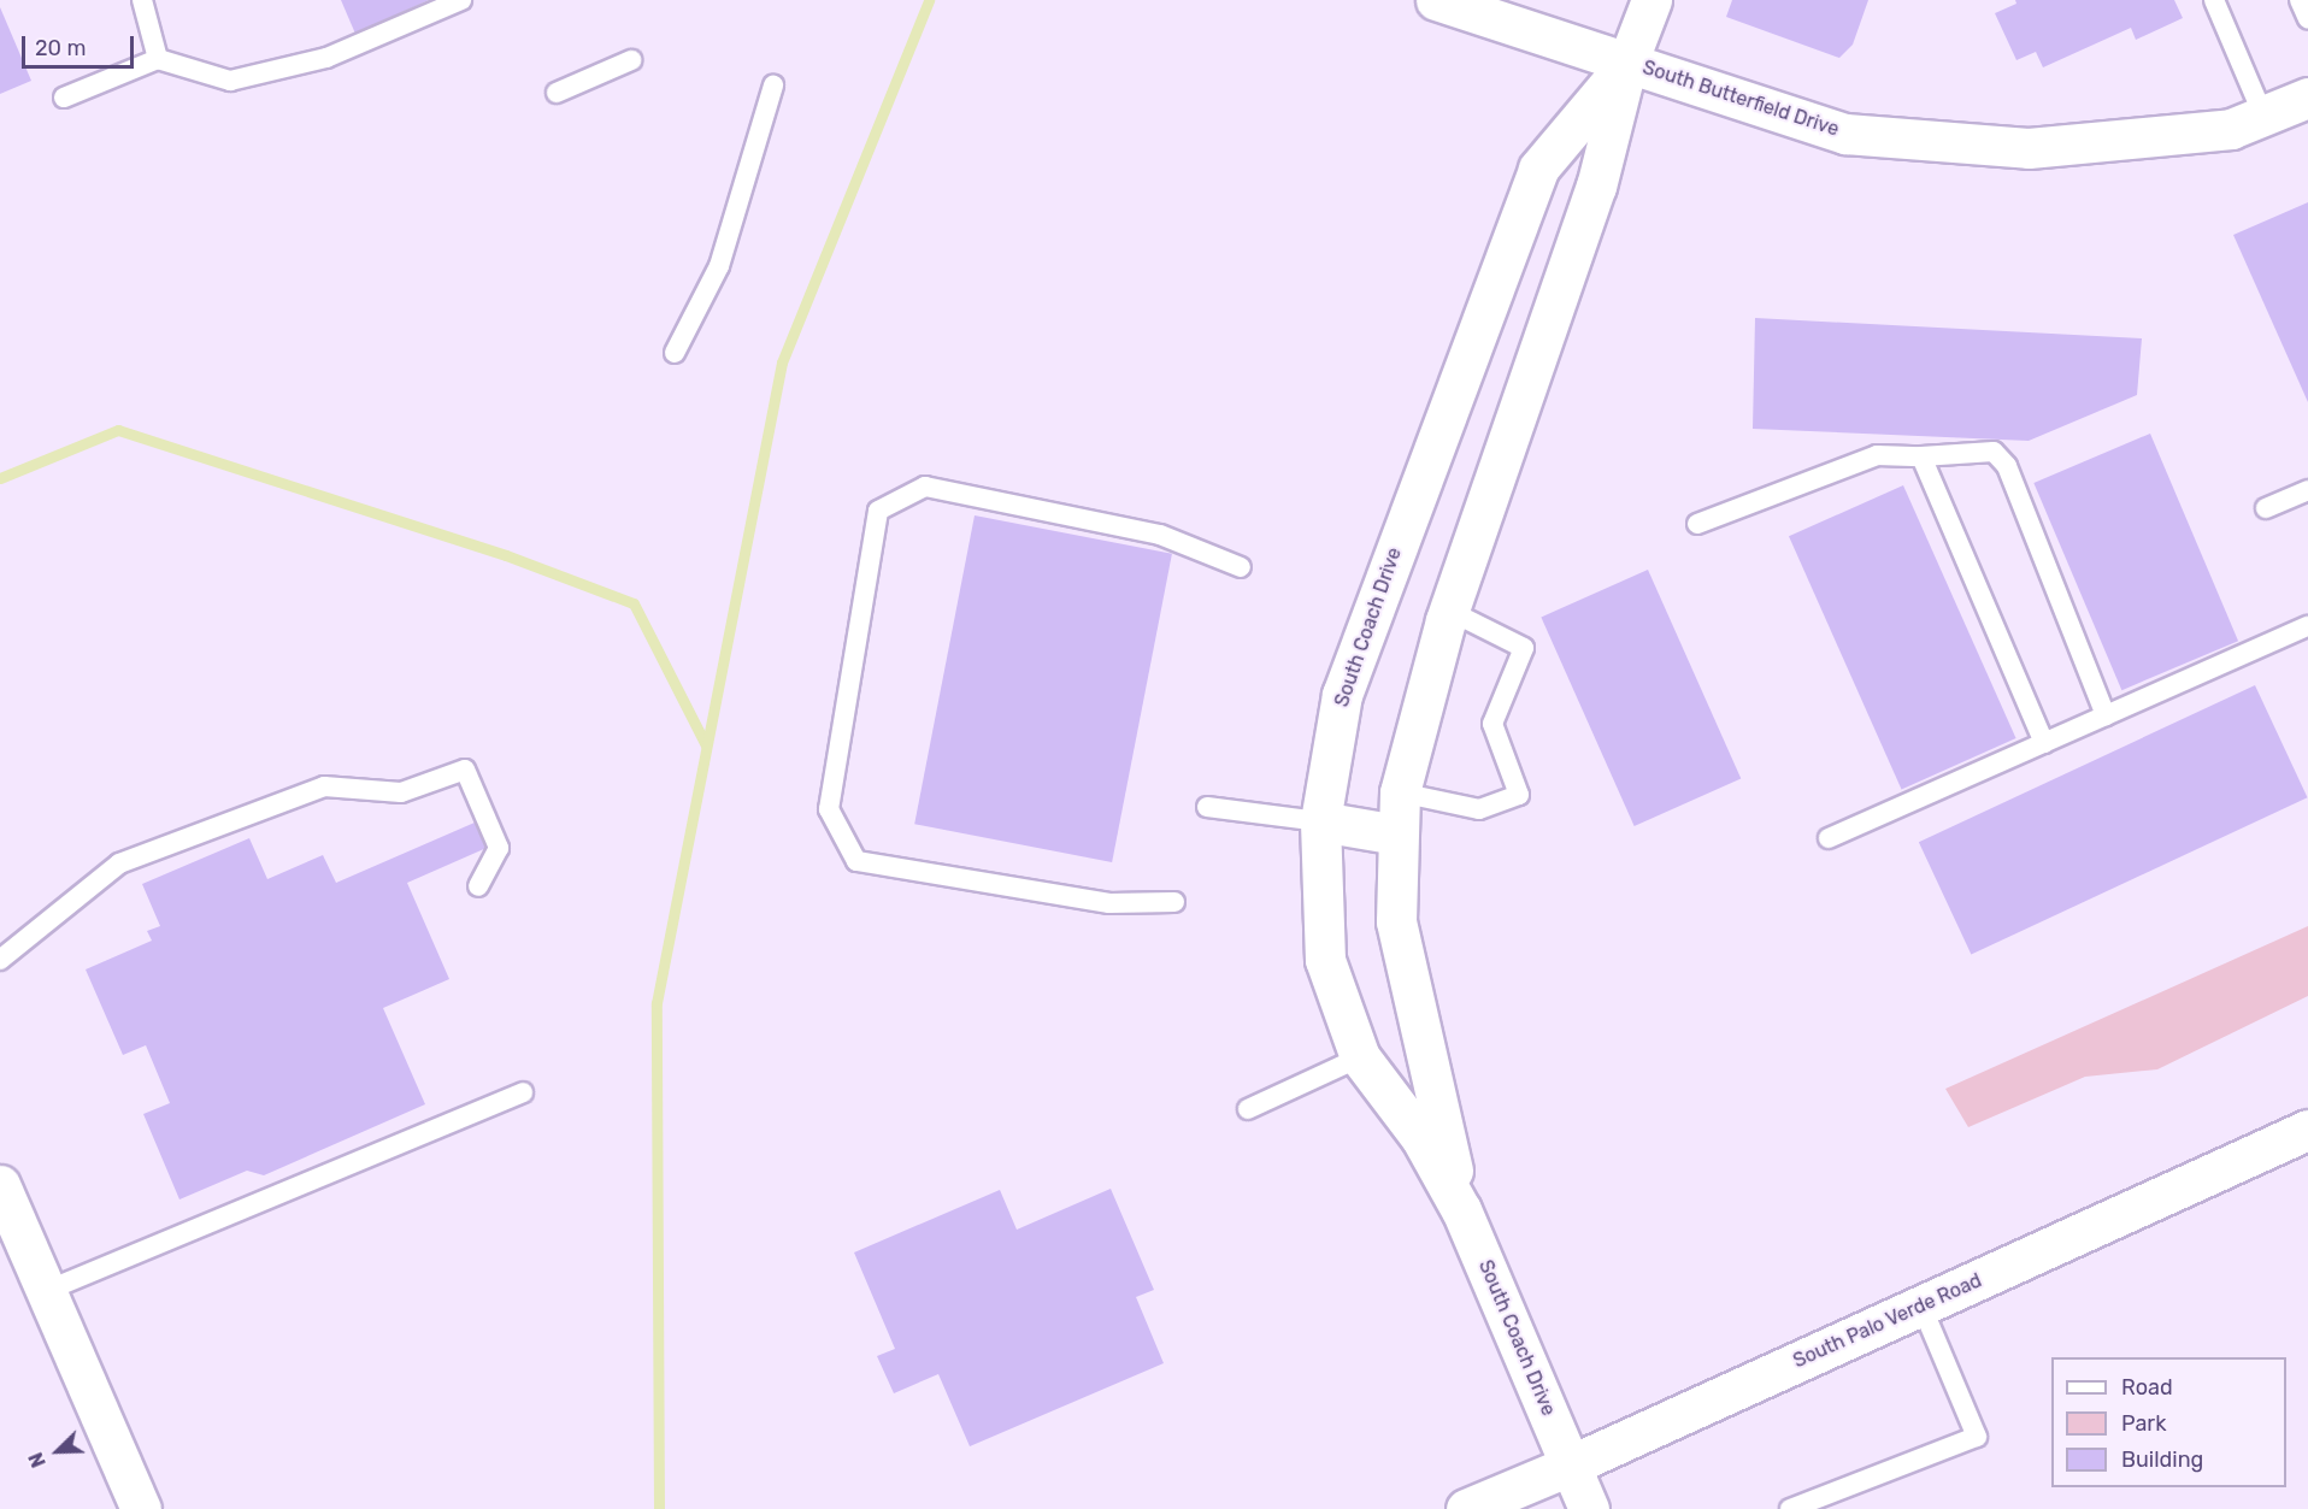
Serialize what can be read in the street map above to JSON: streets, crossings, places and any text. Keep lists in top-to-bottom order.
{
  "streets": {
    "street": ["South Butterfield Drive", "South Coach Drive", "South Palo Verde Road"]
  },
  "crossings": [
    ["South Butterfield Drive", "South Coach Drive"],
    ["South Coach Drive", "South Palo Verde Road"]
  ],
  "legend": ["Road", "Park", "Building"],
  "scale_bar": "20 m",
  "north": "bottom left"
}
